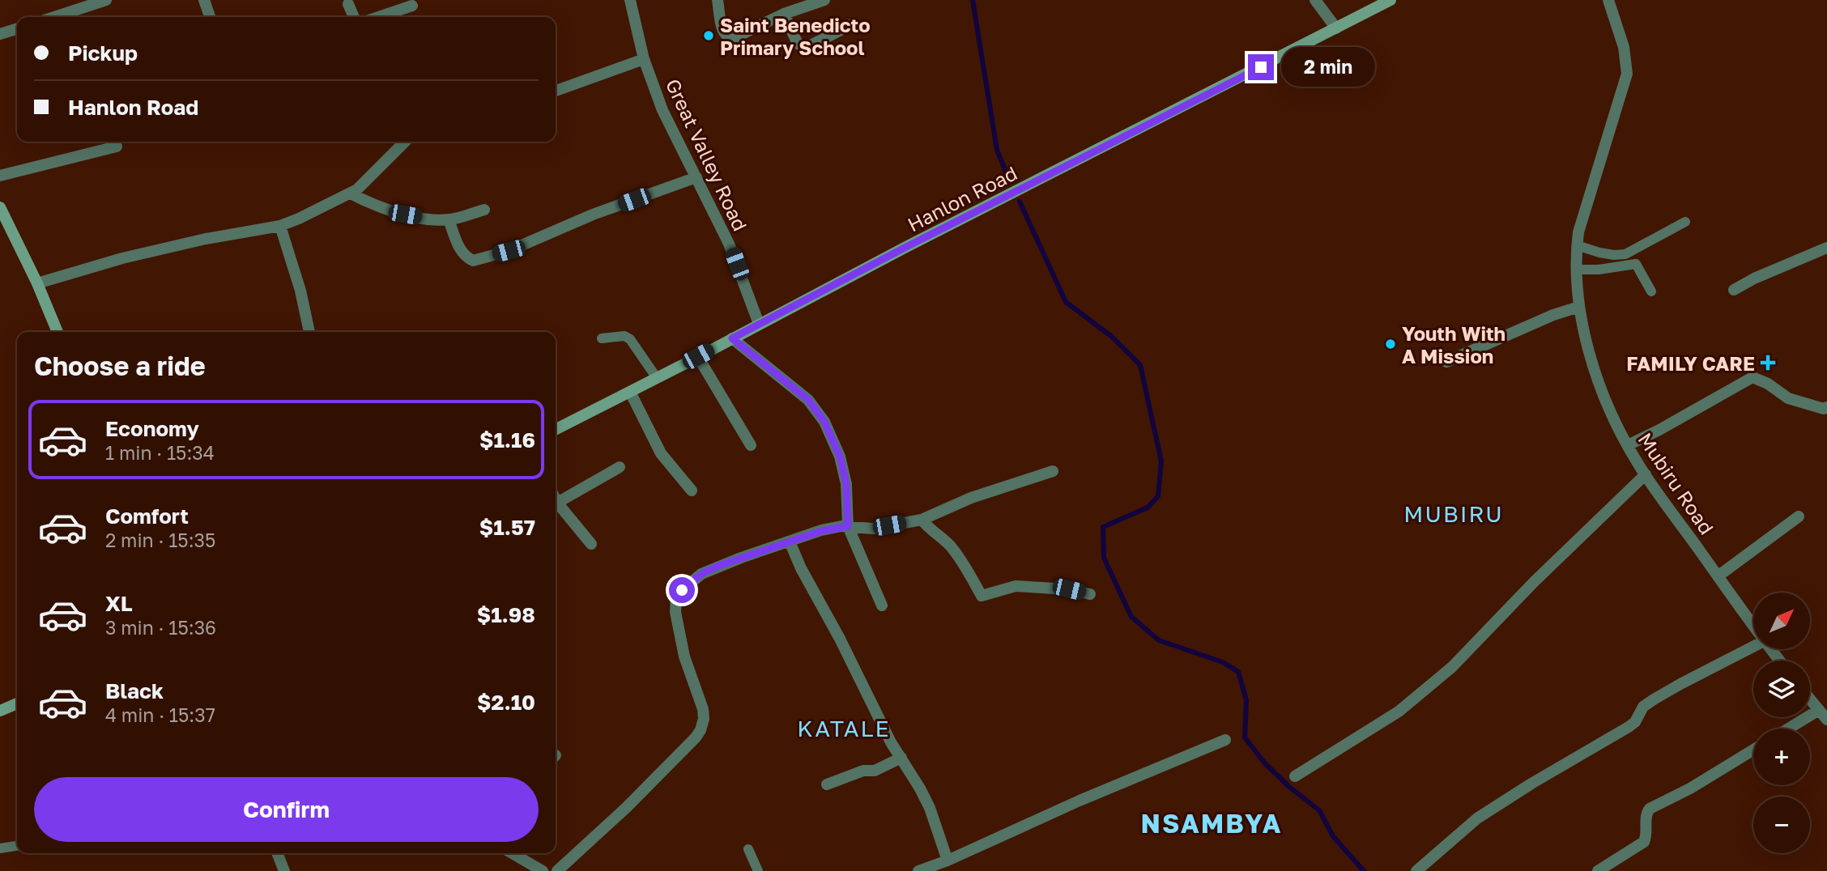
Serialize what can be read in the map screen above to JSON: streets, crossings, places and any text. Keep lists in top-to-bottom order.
{
  "streets": {
    "main road": ["Hanlon Road"],
    "street": ["Great Valley Road", "Mubiru Road"]
  },
  "crossings": [
    ["Great Valley Road", "Hanlon Road"]
  ],
  "districts": ["MUBIRU", "KATALE", "NSAMBYA"],
  "places": {
    "other": ["Saint Benedicto Primary School", "Youth With A Mission"],
    "health": ["FAMILY CARE"]
  },
  "north": "top right",
  "page": {
    "banner": ["Pickup", "Hanlon Road"],
    "bubble": "2 min",
    "heading": "Choose a ride",
    "list": [
      {
        "name": "Economy",
        "note": "1 min · 15:34",
        "value": "$1.16"
      },
      {
        "name": "Comfort",
        "note": "2 min · 15:35",
        "value": "$1.57"
      },
      {
        "name": "XL",
        "note": "3 min · 15:36",
        "value": "$1.98"
      },
      {
        "name": "Black",
        "note": "4 min · 15:37",
        "value": "$2.10"
      }
    ],
    "map_buttons": ["+", "−"],
    "buttons": "Confirm"
  }
}
